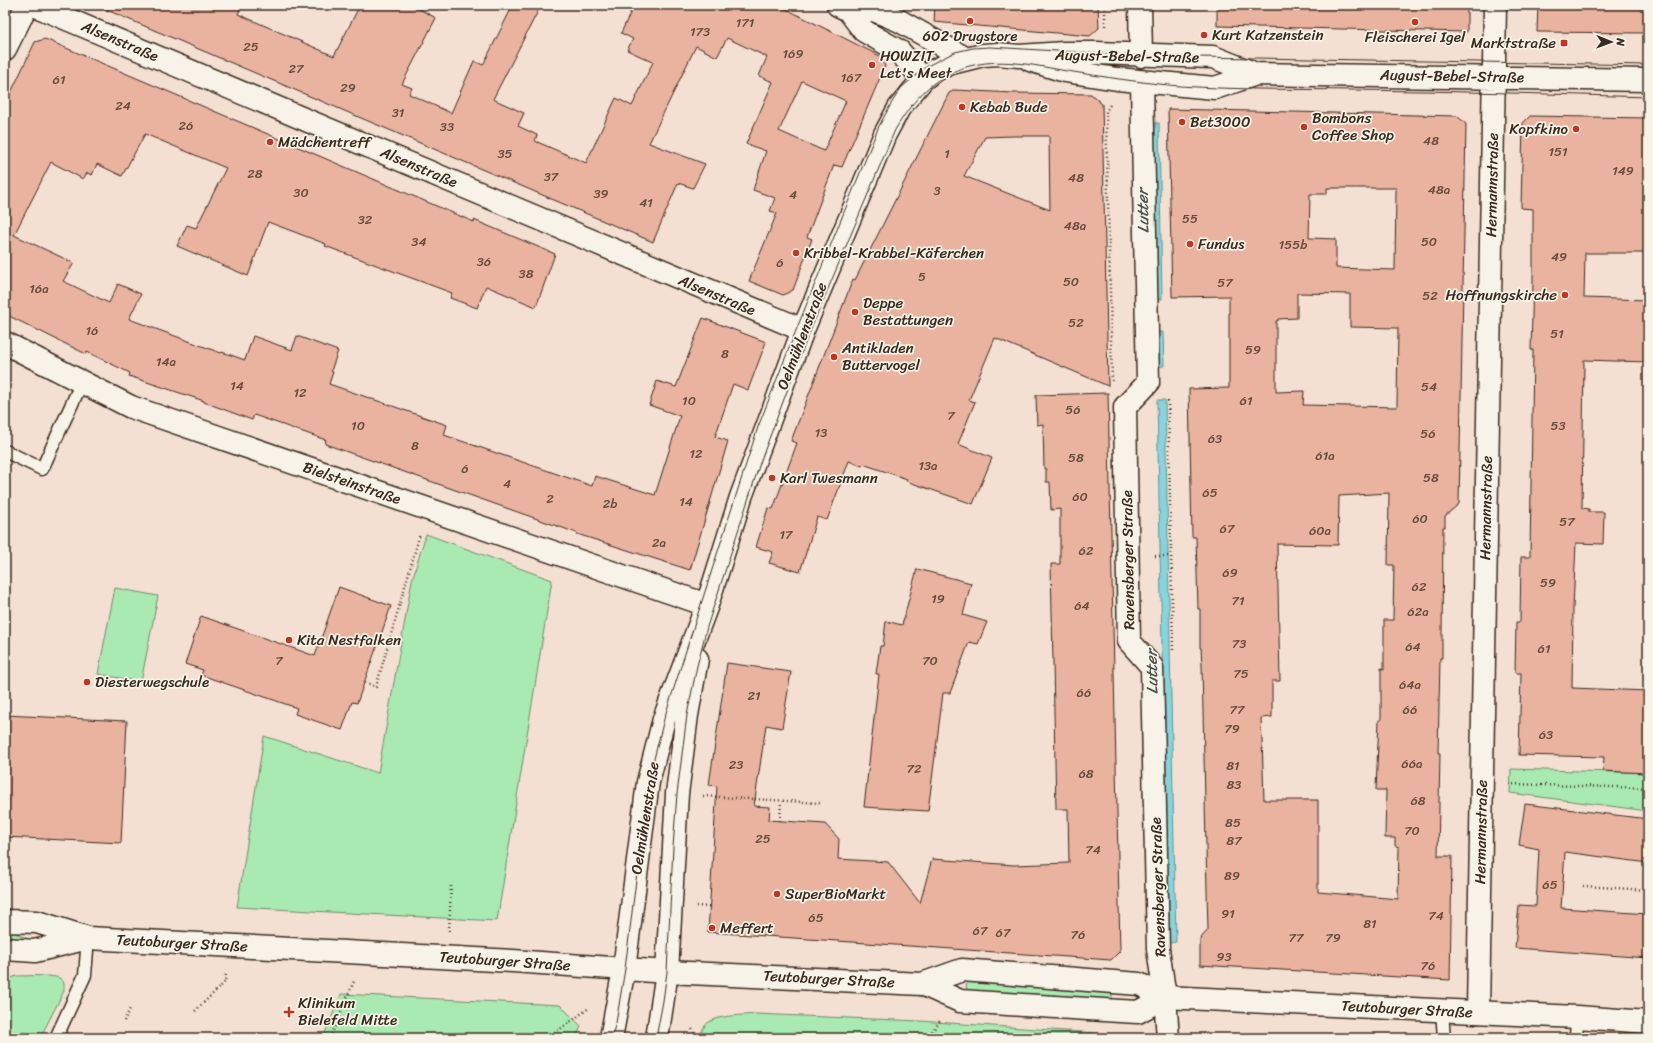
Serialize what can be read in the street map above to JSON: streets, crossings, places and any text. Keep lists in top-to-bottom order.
{
  "streets": {
    "street": [
      "Alsenstraße",
      "August-Bebel-Straße",
      "Hermannstraße",
      "Oelmühlenstraße",
      "Bielsteinstraße",
      "Ravensberger Straße",
      "Teutoburger Straße"
    ]
  },
  "crossings": [
    ["Alsenstraße", "Oelmühlenstraße"],
    ["August-Bebel-Straße", "Hermannstraße"],
    ["August-Bebel-Straße", "Oelmühlenstraße"],
    ["Hermannstraße", "Teutoburger Straße"],
    ["Oelmühlenstraße", "Bielsteinstraße"],
    ["Oelmühlenstraße", "Teutoburger Straße"],
    ["Ravensberger Straße", "Teutoburger Straße"]
  ],
  "water": ["Lutter"],
  "places": {
    "other": [
      "602 Drugstore",
      "Fleischerei Igel",
      "Kurt Katzenstein",
      "HOWZIT Let's Meet",
      "Kebab Bude",
      "Bet3000",
      "Bombons Coffee Shop",
      "Kopfkino",
      "Mädchentreff",
      "Fundus",
      "Kribbel-Krabbel-Käferchen",
      "Hoffnungskirche",
      "Deppe Bestattungen",
      "Antikladen Buttervogel",
      "Karl Twesmann",
      "Kita Nestfalken",
      "Diesterwegschule",
      "SuperBioMarkt",
      "Meffert"
    ],
    "transit": ["Marktstraße"],
    "health": ["Klinikum Bielefeld Mitte"]
  },
  "house_numbers": [
    "171",
    "173",
    "25",
    "169",
    "27",
    "167",
    "61",
    "29",
    "24",
    "31",
    "26",
    "33",
    "48",
    "151",
    "35",
    "1",
    "149",
    "28",
    "37",
    "48",
    "48a",
    "3",
    "30",
    "39",
    "4",
    "41",
    "55",
    "32",
    "48a",
    "34",
    "50",
    "155b",
    "49",
    "36",
    "6",
    "38",
    "5",
    "50",
    "57",
    "16a",
    "52",
    "52",
    "16",
    "51",
    "59",
    "8",
    "14a",
    "14",
    "54",
    "12",
    "10",
    "61",
    "56",
    "7",
    "10",
    "53",
    "13",
    "56",
    "63",
    "8",
    "12",
    "61a",
    "58",
    "13a",
    "6",
    "58",
    "4",
    "65",
    "60",
    "2",
    "14",
    "2b",
    "60",
    "57",
    "67",
    "60a",
    "17",
    "2a",
    "62",
    "69",
    "59",
    "62",
    "19",
    "71",
    "64",
    "62a",
    "73",
    "64",
    "61",
    "7",
    "70",
    "75",
    "64a",
    "66",
    "21",
    "77",
    "66",
    "79",
    "63",
    "66a",
    "23",
    "81",
    "72",
    "68",
    "83",
    "68",
    "85",
    "70",
    "25",
    "87",
    "74",
    "89",
    "65",
    "91",
    "74",
    "65",
    "81",
    "67",
    "67",
    "76",
    "77",
    "79",
    "93",
    "76"
  ],
  "north": "right"
}
